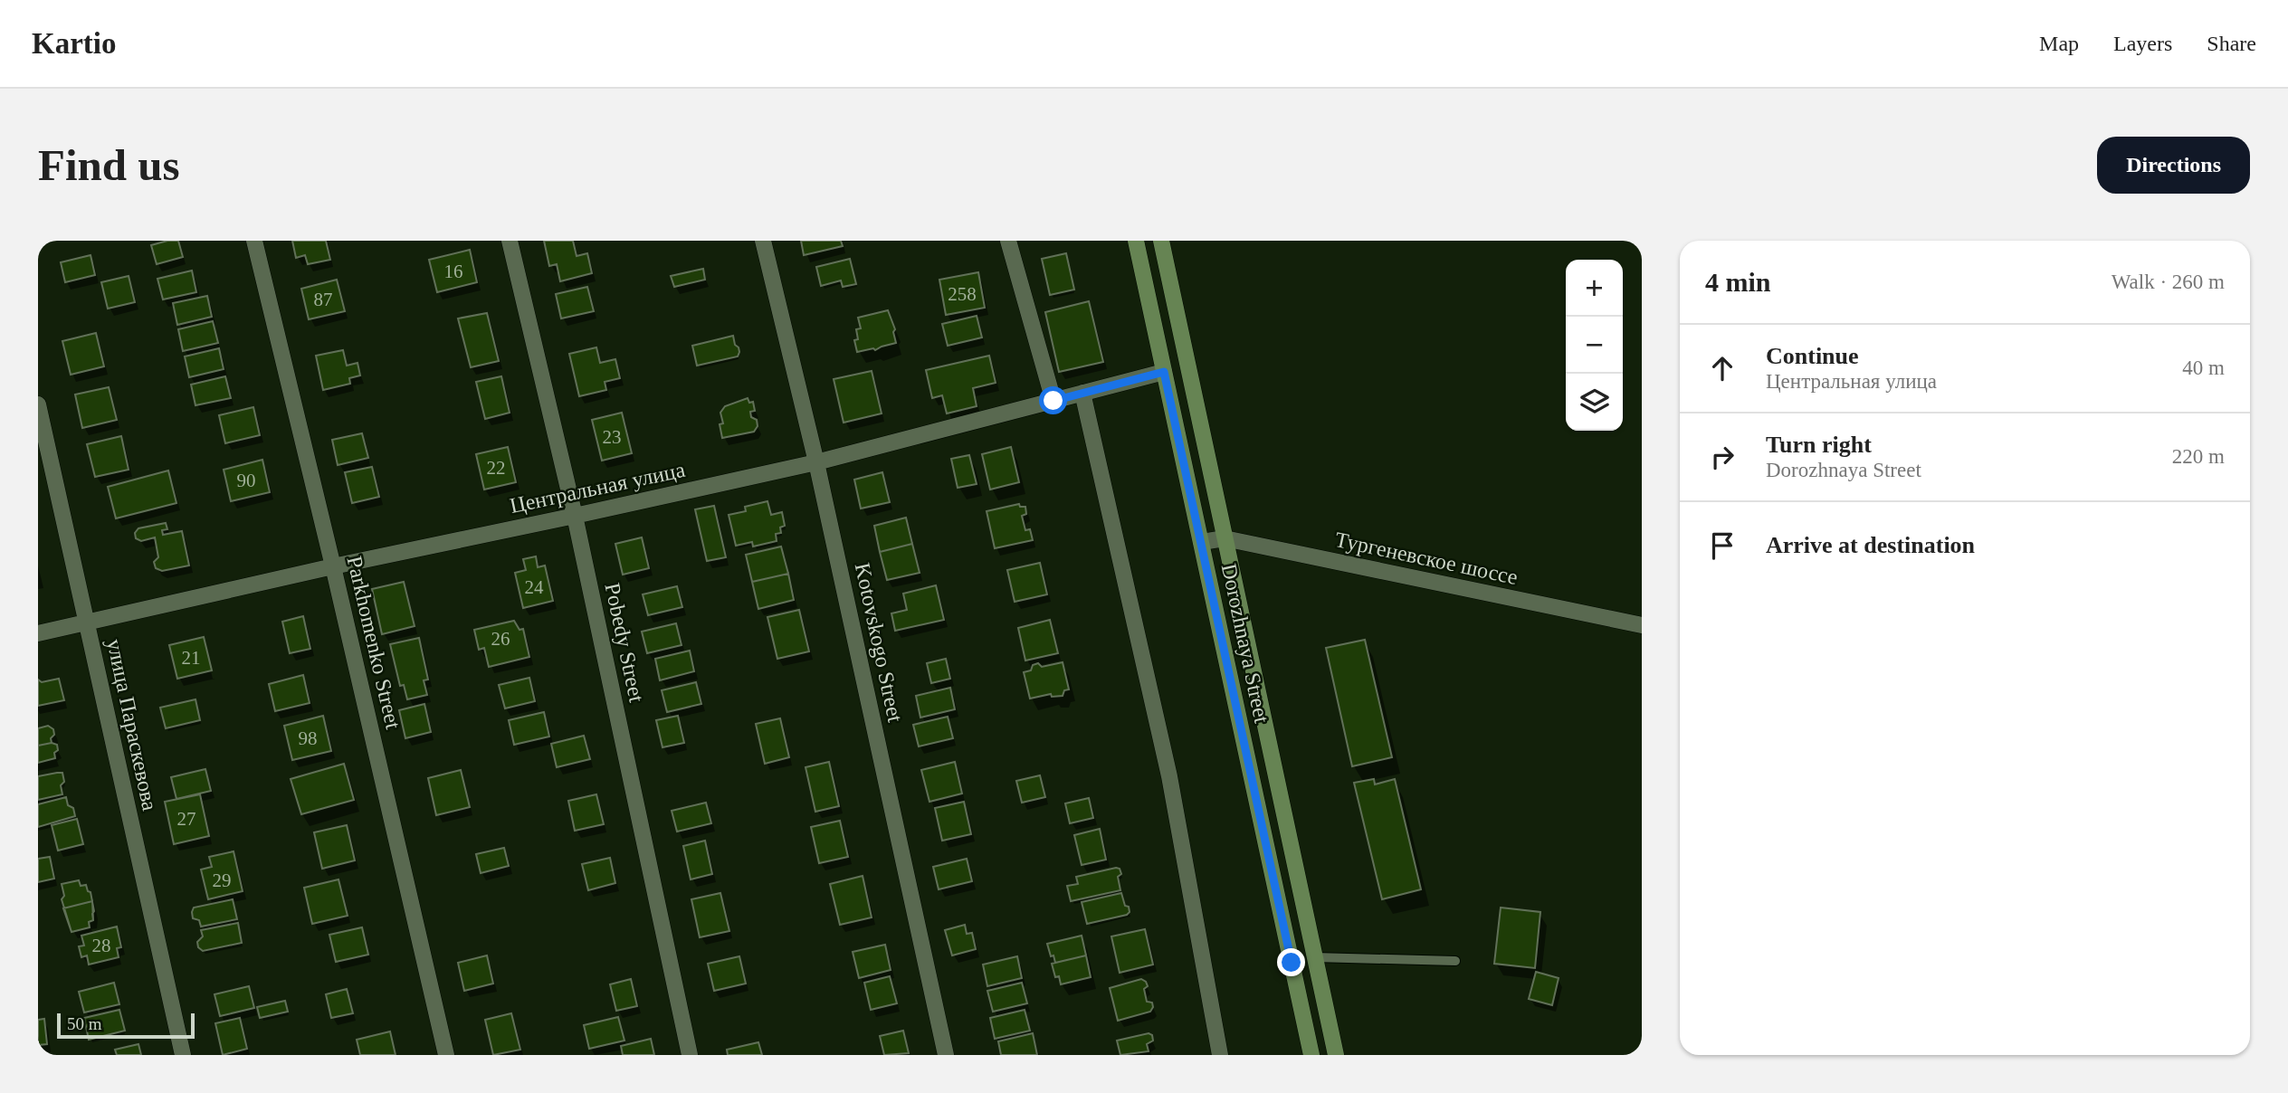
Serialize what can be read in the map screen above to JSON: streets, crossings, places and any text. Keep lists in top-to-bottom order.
{
  "streets": {
    "main road": ["Dorozhnaya Street"],
    "street": [
      "Центральная улица",
      "Тургеневское шоссе",
      "Parkhomenko Street",
      "Pobedy Street",
      "Kotovskogo Street",
      "улица Параскевова"
    ]
  },
  "crossings": [
    ["Центральная улица", "Parkhomenko Street"],
    ["Центральная улица", "Pobedy Street"],
    ["Центральная улица", "Kotovskogo Street"],
    ["Центральная улица", "Dorozhnaya Street"],
    ["Центральная улица", "улица Параскевова"],
    ["Тургеневское шоссе", "Dorozhnaya Street"]
  ],
  "house_numbers": [
    "16",
    "258",
    "87",
    "23",
    "22",
    "90",
    "24",
    "26",
    "21",
    "98",
    "27",
    "29",
    "28"
  ],
  "scale_bar": "50 m",
  "page": {
    "header": "Kartio",
    "nav": ["Map", "Layers", "Share"],
    "buttons": "Directions",
    "title": "Find us",
    "heading": ["4 min", "Walk · 260 m"],
    "map_buttons": ["+", "−"],
    "list": [
      ["Continue", "Центральная улица", "40 m"],
      ["Turn right", "Dorozhnaya Street", "220 m"],
      "Arrive at destination"
    ],
    "scale": "50 m"
  }
}
